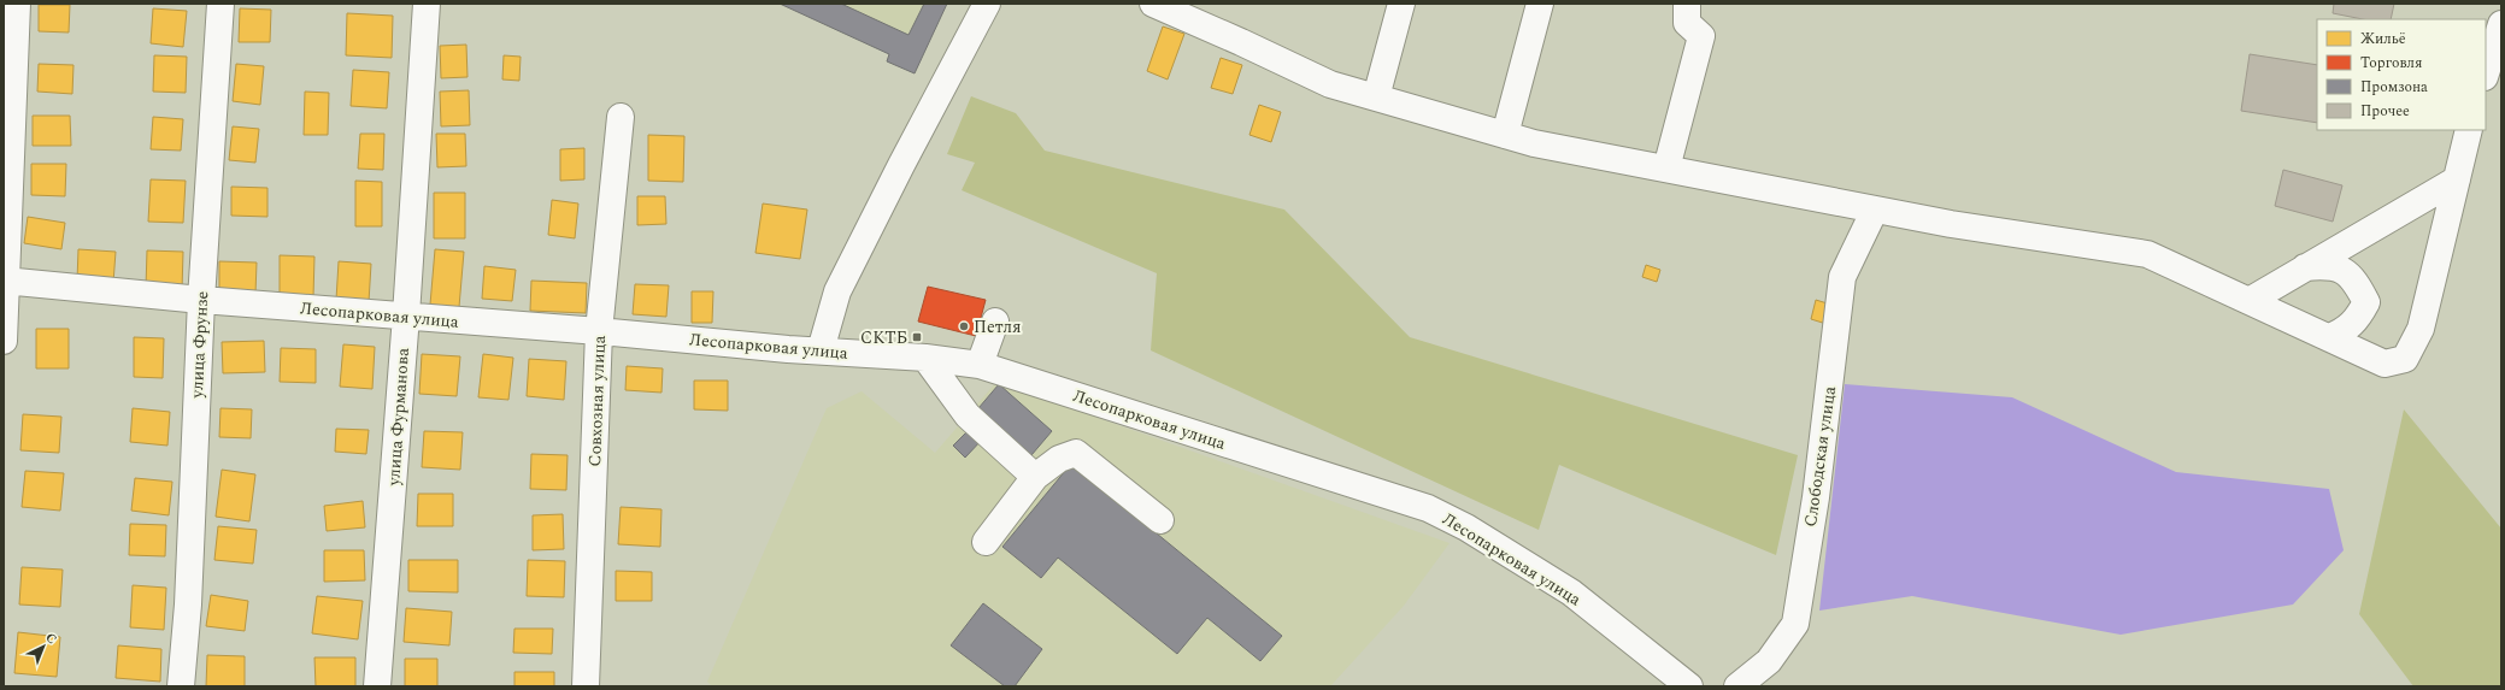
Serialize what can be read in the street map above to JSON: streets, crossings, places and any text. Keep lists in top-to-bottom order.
{
  "streets": {
    "street": [
      "Лесопарковая улица",
      "улица Фрунзе",
      "Совхозная улица",
      "улица Фурманова",
      "Слободская улица"
    ]
  },
  "crossings": [
    ["Лесопарковая улица", "улица Фрунзе"],
    ["Лесопарковая улица", "Совхозная улица"],
    ["Лесопарковая улица", "улица Фурманова"]
  ],
  "places": {
    "other": ["Петля"],
    "transit": ["СКТБ"]
  },
  "legend": [
    "Жильё",
    "Торговля",
    "Промзона",
    "Прочее"
  ],
  "north": "top right"
}
